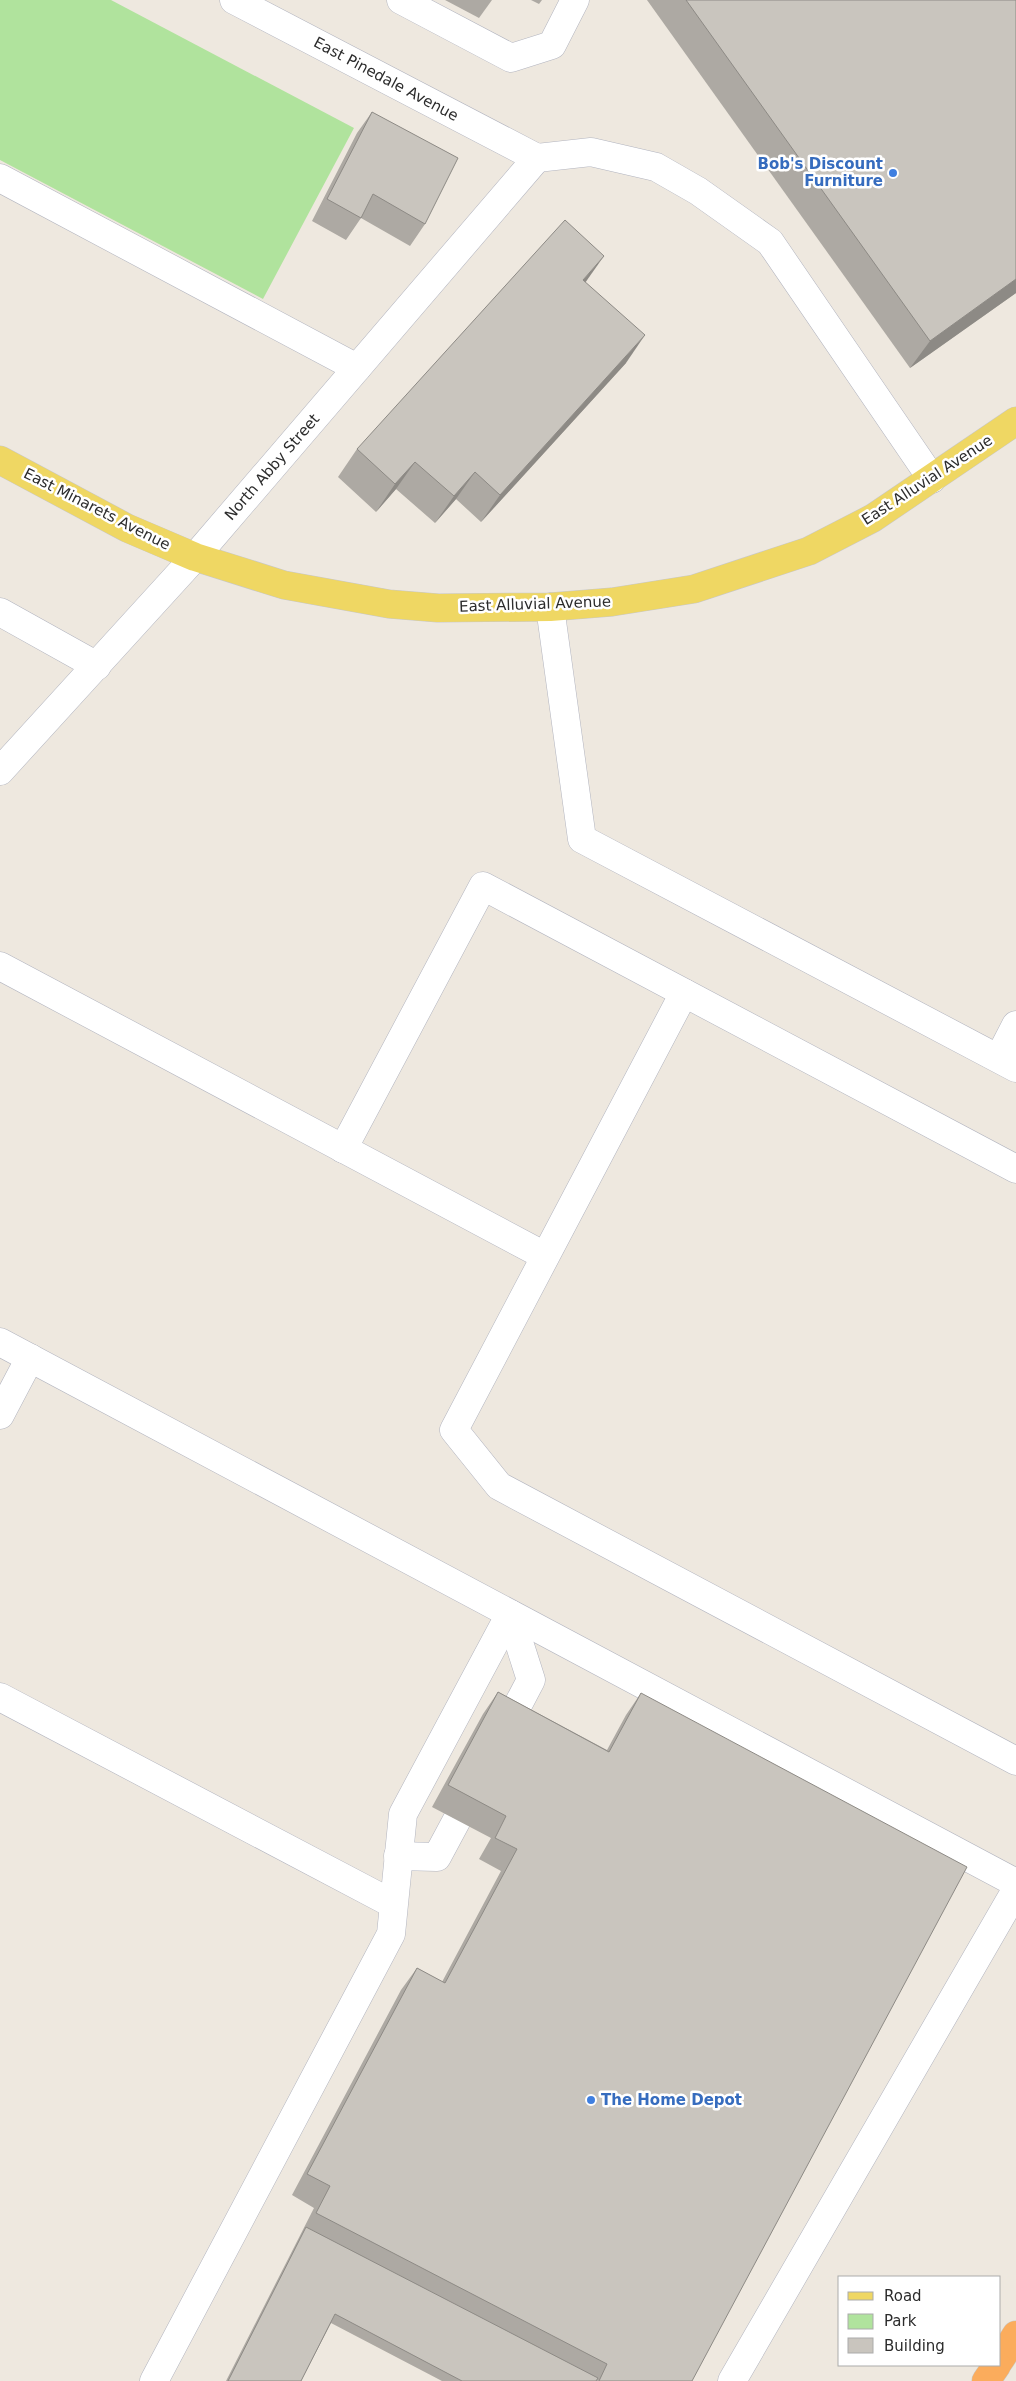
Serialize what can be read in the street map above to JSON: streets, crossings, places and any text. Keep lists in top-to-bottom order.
{
  "streets": {
    "main road": ["East Alluvial Avenue", "East Minarets Avenue"],
    "street": ["East Pinedale Avenue", "North Abby Street"]
  },
  "crossings": [
    ["East Pinedale Avenue", "North Abby Street"],
    ["North Abby Street", "East Alluvial Avenue"],
    ["North Abby Street", "East Minarets Avenue"],
    ["East Alluvial Avenue", "East Minarets Avenue"]
  ],
  "places": ["Bob's Discount Furniture", "The Home Depot"],
  "legend": ["Road", "Park", "Building"]
}
